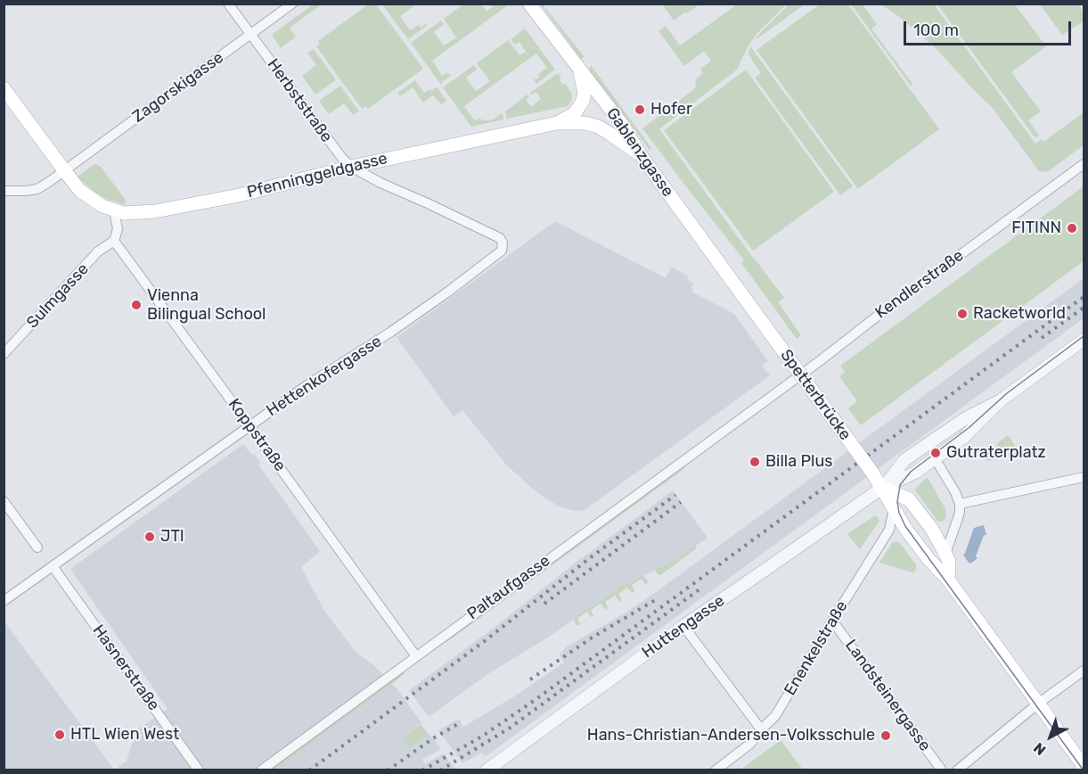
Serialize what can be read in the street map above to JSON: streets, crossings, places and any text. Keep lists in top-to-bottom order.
{
  "streets": {
    "main road": ["Gablenzgasse", "Pfenninggeldgasse", "Spetterbrücke"],
    "street": [
      "Zagorskigasse",
      "Herbststraße",
      "Kendlerstraße",
      "Sulmgasse",
      "Hettenkofergasse",
      "Koppstraße",
      "Paltaufgasse",
      "Huttengasse",
      "Enenkelstraße",
      "Hasnerstraße",
      "Landsteinergasse"
    ]
  },
  "crossings": [
    ["Zagorskigasse", "Herbststraße"],
    ["Zagorskigasse", "Pfenninggeldgasse"],
    ["Herbststraße", "Pfenninggeldgasse"],
    ["Herbststraße", "Hettenkofergasse"],
    ["Gablenzgasse", "Pfenninggeldgasse"],
    ["Gablenzgasse", "Spetterbrücke"],
    ["Kendlerstraße", "Paltaufgasse"],
    ["Sulmgasse", "Koppstraße"],
    ["Hettenkofergasse", "Koppstraße"],
    ["Hettenkofergasse", "Hasnerstraße"],
    ["Spetterbrücke", "Huttengasse"],
    ["Spetterbrücke", "Enenkelstraße"],
    ["Koppstraße", "Paltaufgasse"],
    ["Enenkelstraße", "Landsteinergasse"]
  ],
  "places": [
    "Hofer",
    "FITINN",
    "Vienna Bilingual School",
    "Racketworld",
    "Gutraterplatz",
    "Billa Plus",
    "JTI",
    "HTL Wien West",
    "Hans-Christian-Andersen-Volksschule"
  ],
  "scale_bar": "100 m",
  "north": "bottom left"
}
